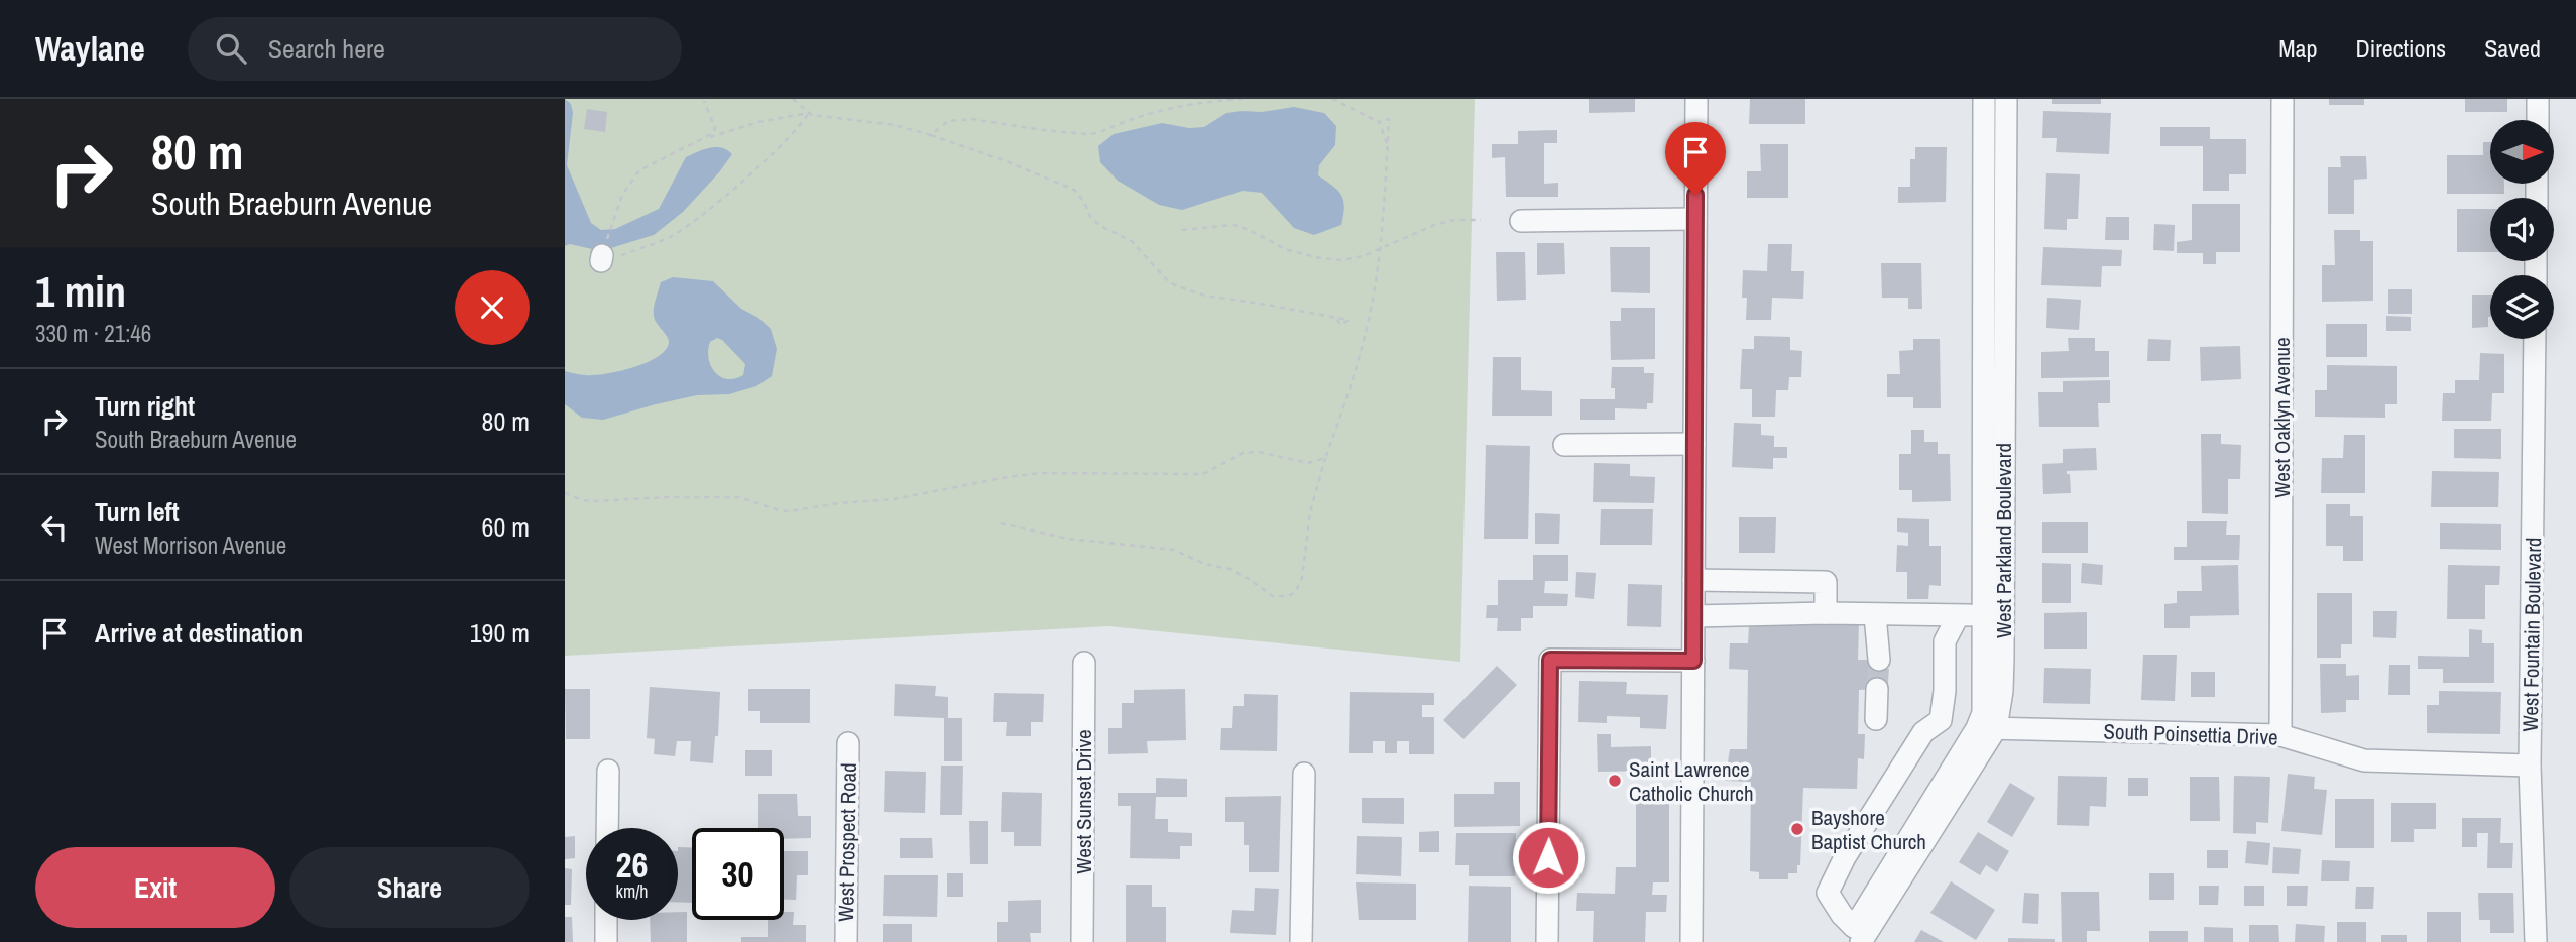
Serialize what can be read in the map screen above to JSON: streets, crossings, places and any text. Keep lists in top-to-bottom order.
{
  "streets": {
    "street": [
      "West Oaklyn Avenue",
      "West Parkland Boulevard",
      "West Fountain Boulevard",
      "South Poinsettia Drive",
      "West Sunset Drive",
      "West Prospect Road"
    ]
  },
  "crossings": [
    ["West Oaklyn Avenue", "South Poinsettia Drive"],
    ["West Parkland Boulevard", "South Poinsettia Drive"],
    ["West Fountain Boulevard", "South Poinsettia Drive"]
  ],
  "places": ["Saint Lawrence Catholic Church", "Bayshore Baptist Church"],
  "north": "right",
  "page": {
    "header": "Waylane",
    "search": "Search here",
    "nav": ["Map", "Directions", "Saved"],
    "turn": ["80 m", "South Braeburn Avenue"],
    "heading": ["1 min", "330 m · 21:46"],
    "list": [
      {
        "name": "Turn right",
        "note": "South Braeburn Avenue",
        "value": "80 m"
      },
      {
        "name": "Turn left",
        "note": "West Morrison Avenue",
        "value": "60 m"
      },
      {
        "name": "Arrive at destination",
        "value": "190 m"
      }
    ],
    "speed": "26 km/h",
    "limit": "30",
    "buttons": ["Exit", "Share"]
  }
}
